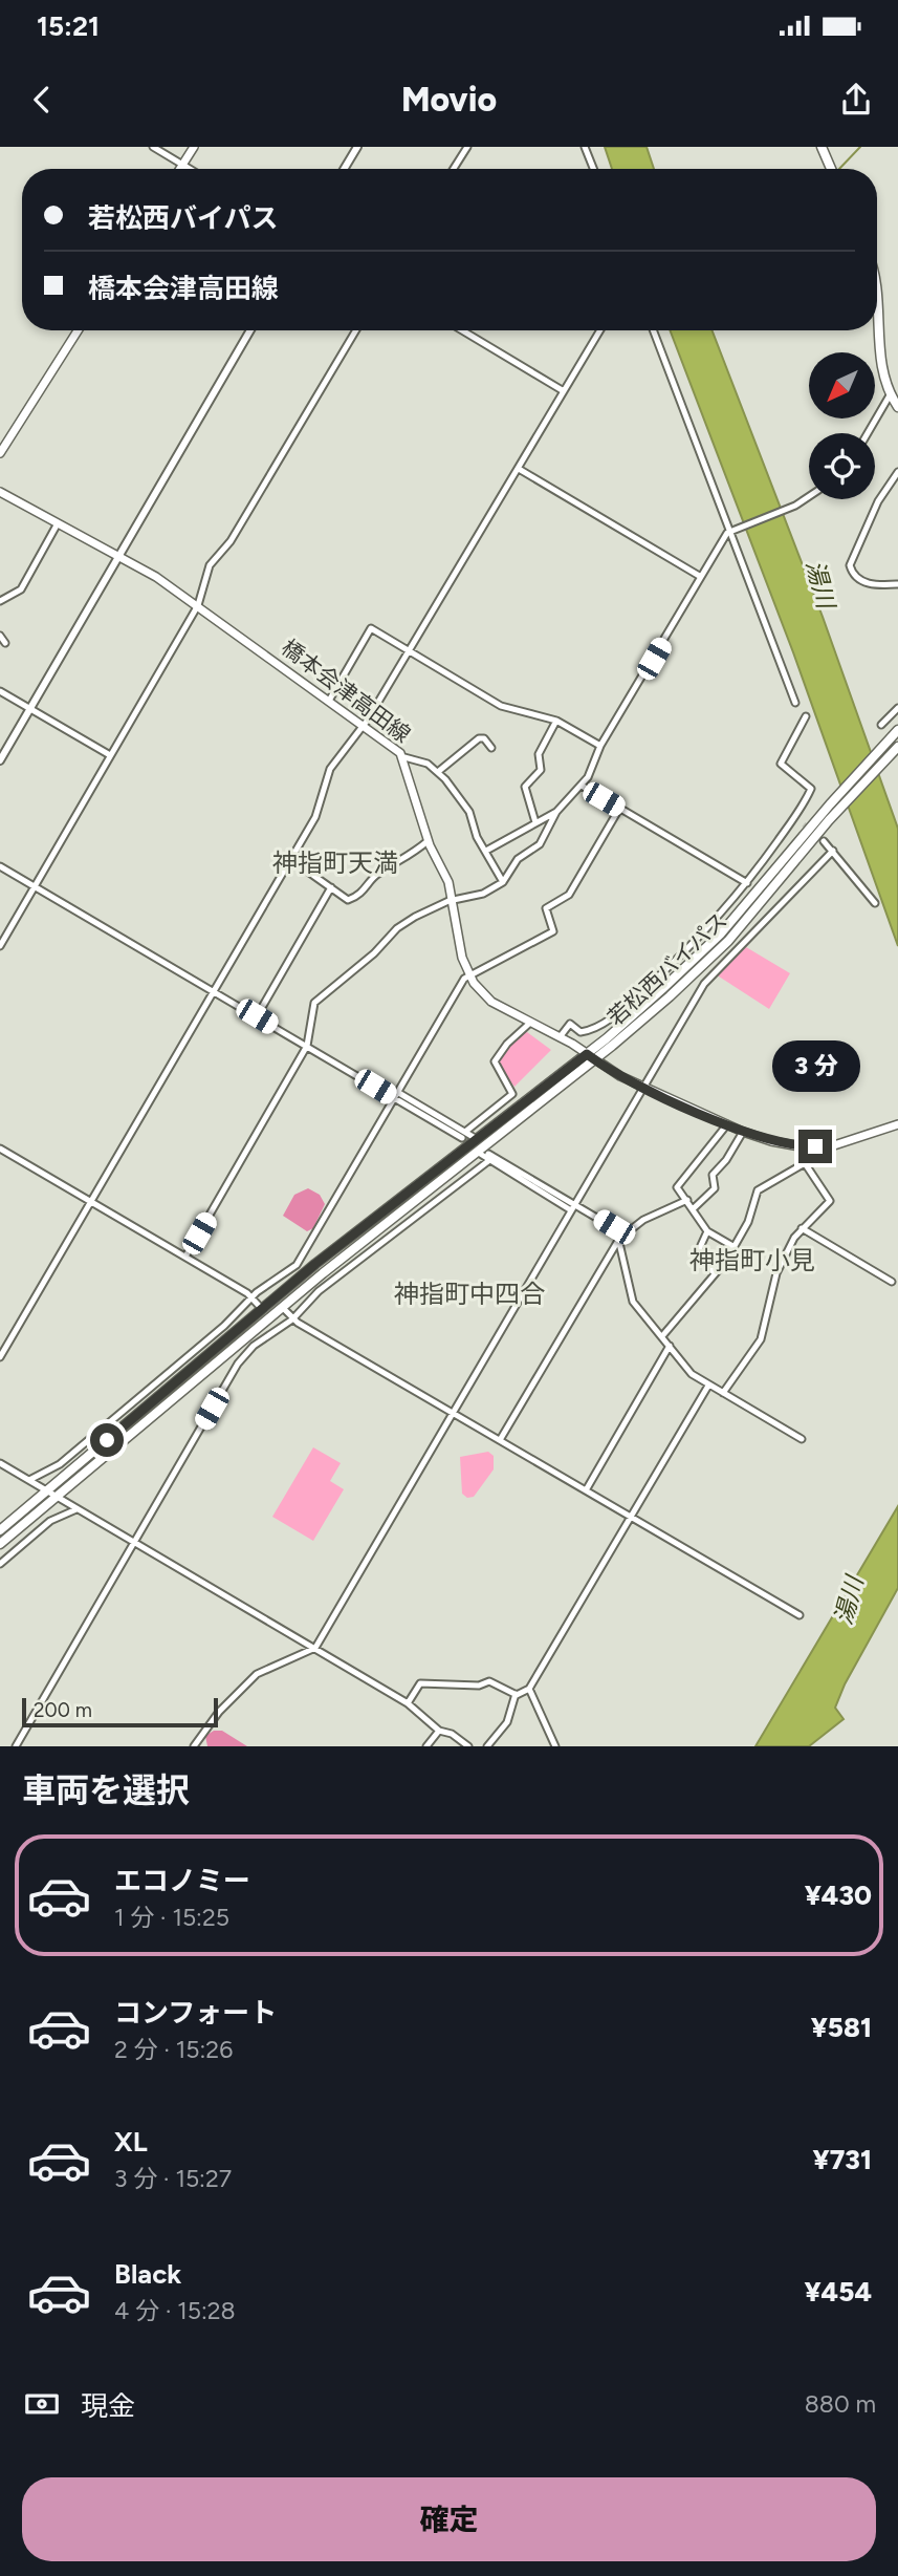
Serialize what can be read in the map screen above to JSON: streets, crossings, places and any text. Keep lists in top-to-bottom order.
{
  "streets": {
    "main road": ["橋本会津高田線", "若松西バイパス"]
  },
  "crossings": [
    ["橋本会津高田線", "若松西バイパス"]
  ],
  "districts": ["神指町天満", "神指町小見", "神指町中四合"],
  "water": ["湯川"],
  "scale_bar": "200 m",
  "north": "bottom left",
  "page": {
    "status": "15:21",
    "header": "Movio",
    "banner": ["若松西バイパス", "橋本会津高田線"],
    "bubble": "3 分",
    "scale": "200 m",
    "heading": "車両を選択",
    "list": [
      {
        "name": "エコノミー",
        "note": "1 分 · 15:25",
        "value": "¥430"
      },
      {
        "name": "コンフォート",
        "note": "2 分 · 15:26",
        "value": "¥581"
      },
      {
        "name": "XL",
        "note": "3 分 · 15:27",
        "value": "¥731"
      },
      {
        "name": "Black",
        "note": "4 分 · 15:28",
        "value": "¥454"
      }
    ],
    "pay": ["現金", "880 m"],
    "buttons": "確定"
  }
}
